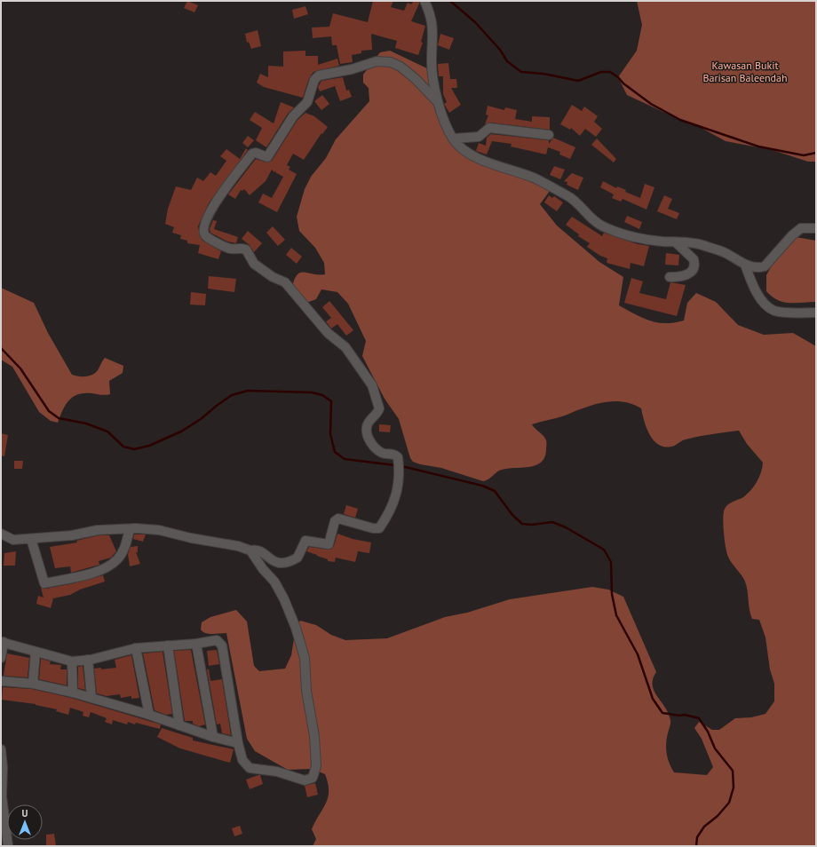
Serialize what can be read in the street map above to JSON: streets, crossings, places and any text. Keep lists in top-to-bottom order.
{
  "parks": ["Kawasan Bukit Barisan Baleendah"],
  "north": "top"
}
